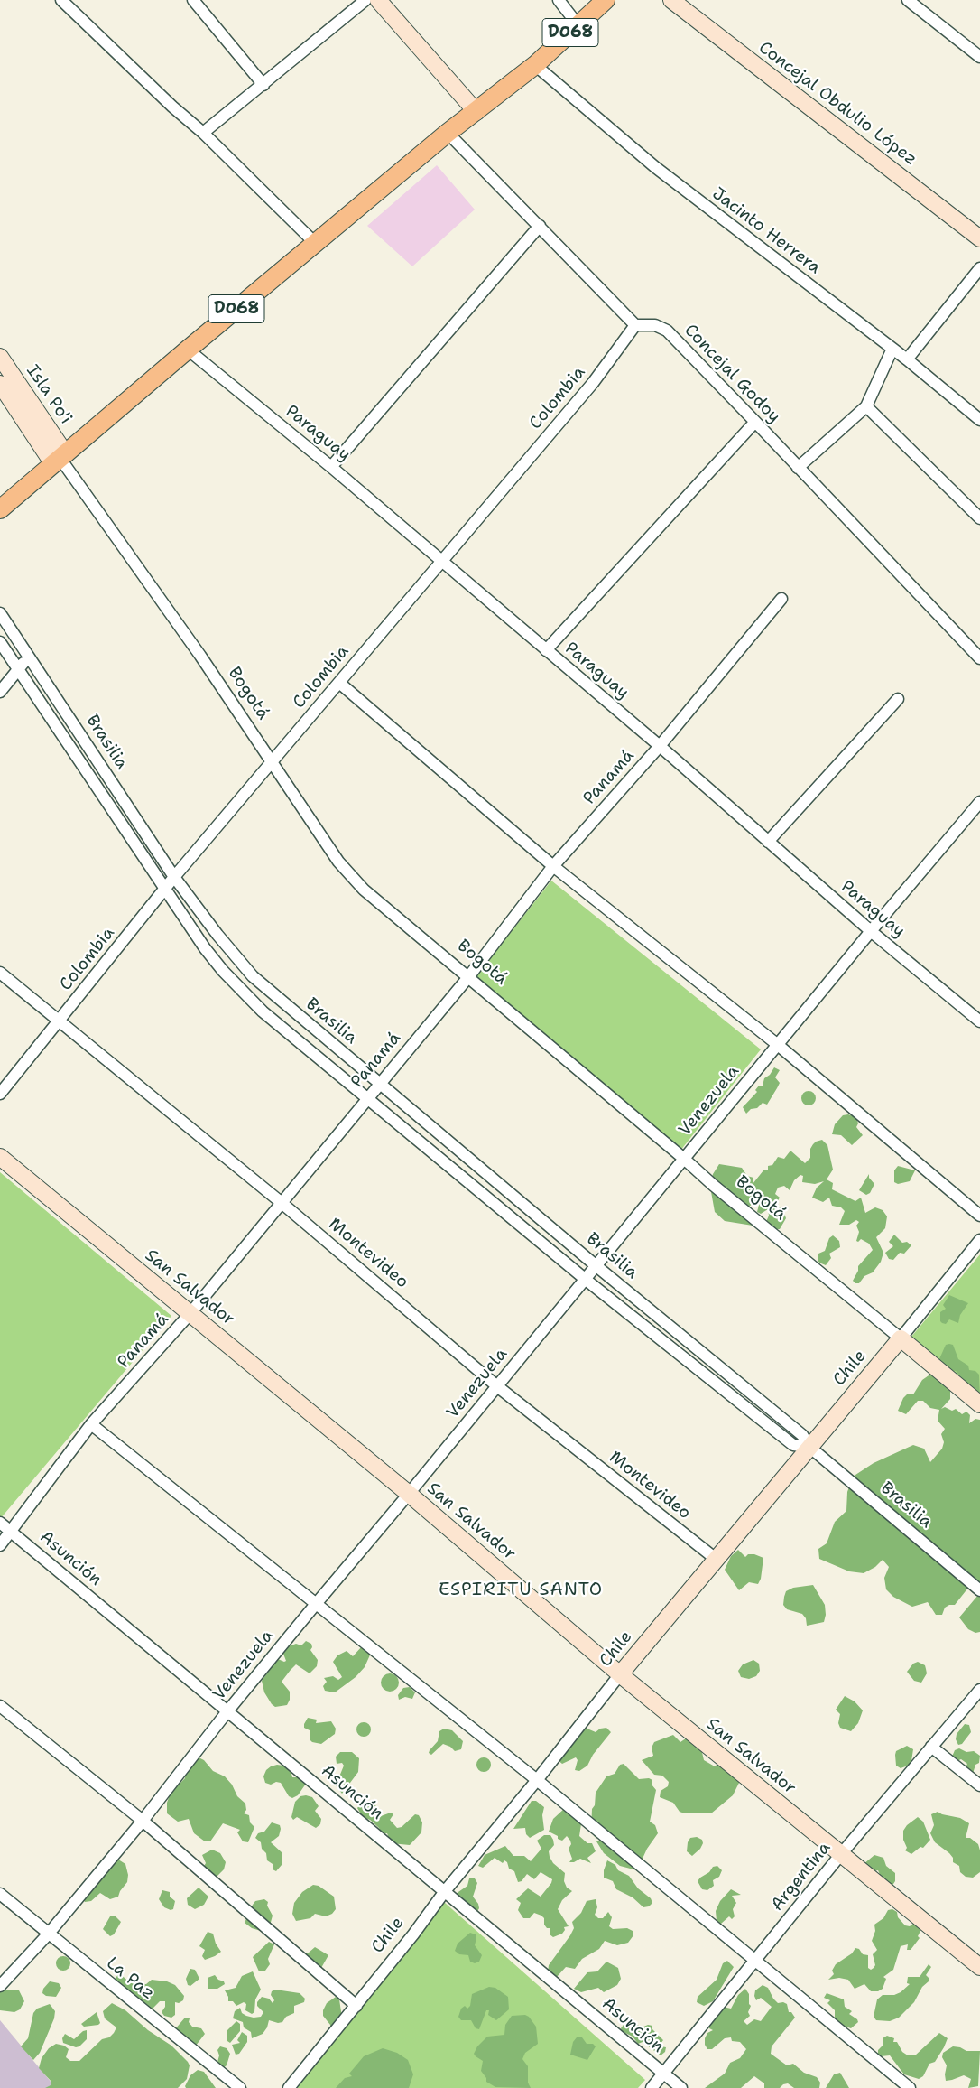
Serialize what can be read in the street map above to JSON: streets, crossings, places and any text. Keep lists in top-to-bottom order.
{
  "streets": {
    "main road": ["D068"],
    "street": [
      "Concejal Obdulio López",
      "Jacinto Herrera",
      "Concejal Godoy",
      "Isla Po'i",
      "Colombia",
      "Paraguay",
      "Bogotá",
      "Brasilia",
      "Panamá",
      "Venezuela",
      "Montevideo",
      "San Salvador",
      "Chile",
      "Asunción",
      "Argentina",
      "La Paz"
    ]
  },
  "crossings": [
    ["D068", "Jacinto Herrera"],
    ["D068", "Isla Po'i"],
    ["D068", "Paraguay"],
    ["D068", "Bogotá"],
    ["Concejal Godoy", "Colombia"],
    ["Isla Po'i", "Bogotá"],
    ["Colombia", "Paraguay"],
    ["Colombia", "Bogotá"],
    ["Colombia", "Brasilia"],
    ["Colombia", "Montevideo"],
    ["Paraguay", "Panamá"],
    ["Paraguay", "Venezuela"],
    ["Bogotá", "Panamá"],
    ["Bogotá", "Venezuela"],
    ["Bogotá", "Chile"],
    ["Brasilia", "Panamá"],
    ["Brasilia", "Venezuela"],
    ["Brasilia", "Chile"],
    ["Panamá", "Montevideo"],
    ["Panamá", "San Salvador"],
    ["Panamá", "Asunción"],
    ["Venezuela", "Montevideo"],
    ["Venezuela", "San Salvador"],
    ["Venezuela", "Asunción"],
    ["Venezuela", "La Paz"],
    ["Montevideo", "Chile"],
    ["San Salvador", "Chile"],
    ["San Salvador", "Argentina"],
    ["Chile", "Asunción"],
    ["Asunción", "Argentina"]
  ],
  "districts": ["ESPIRITU SANTO"]
}
